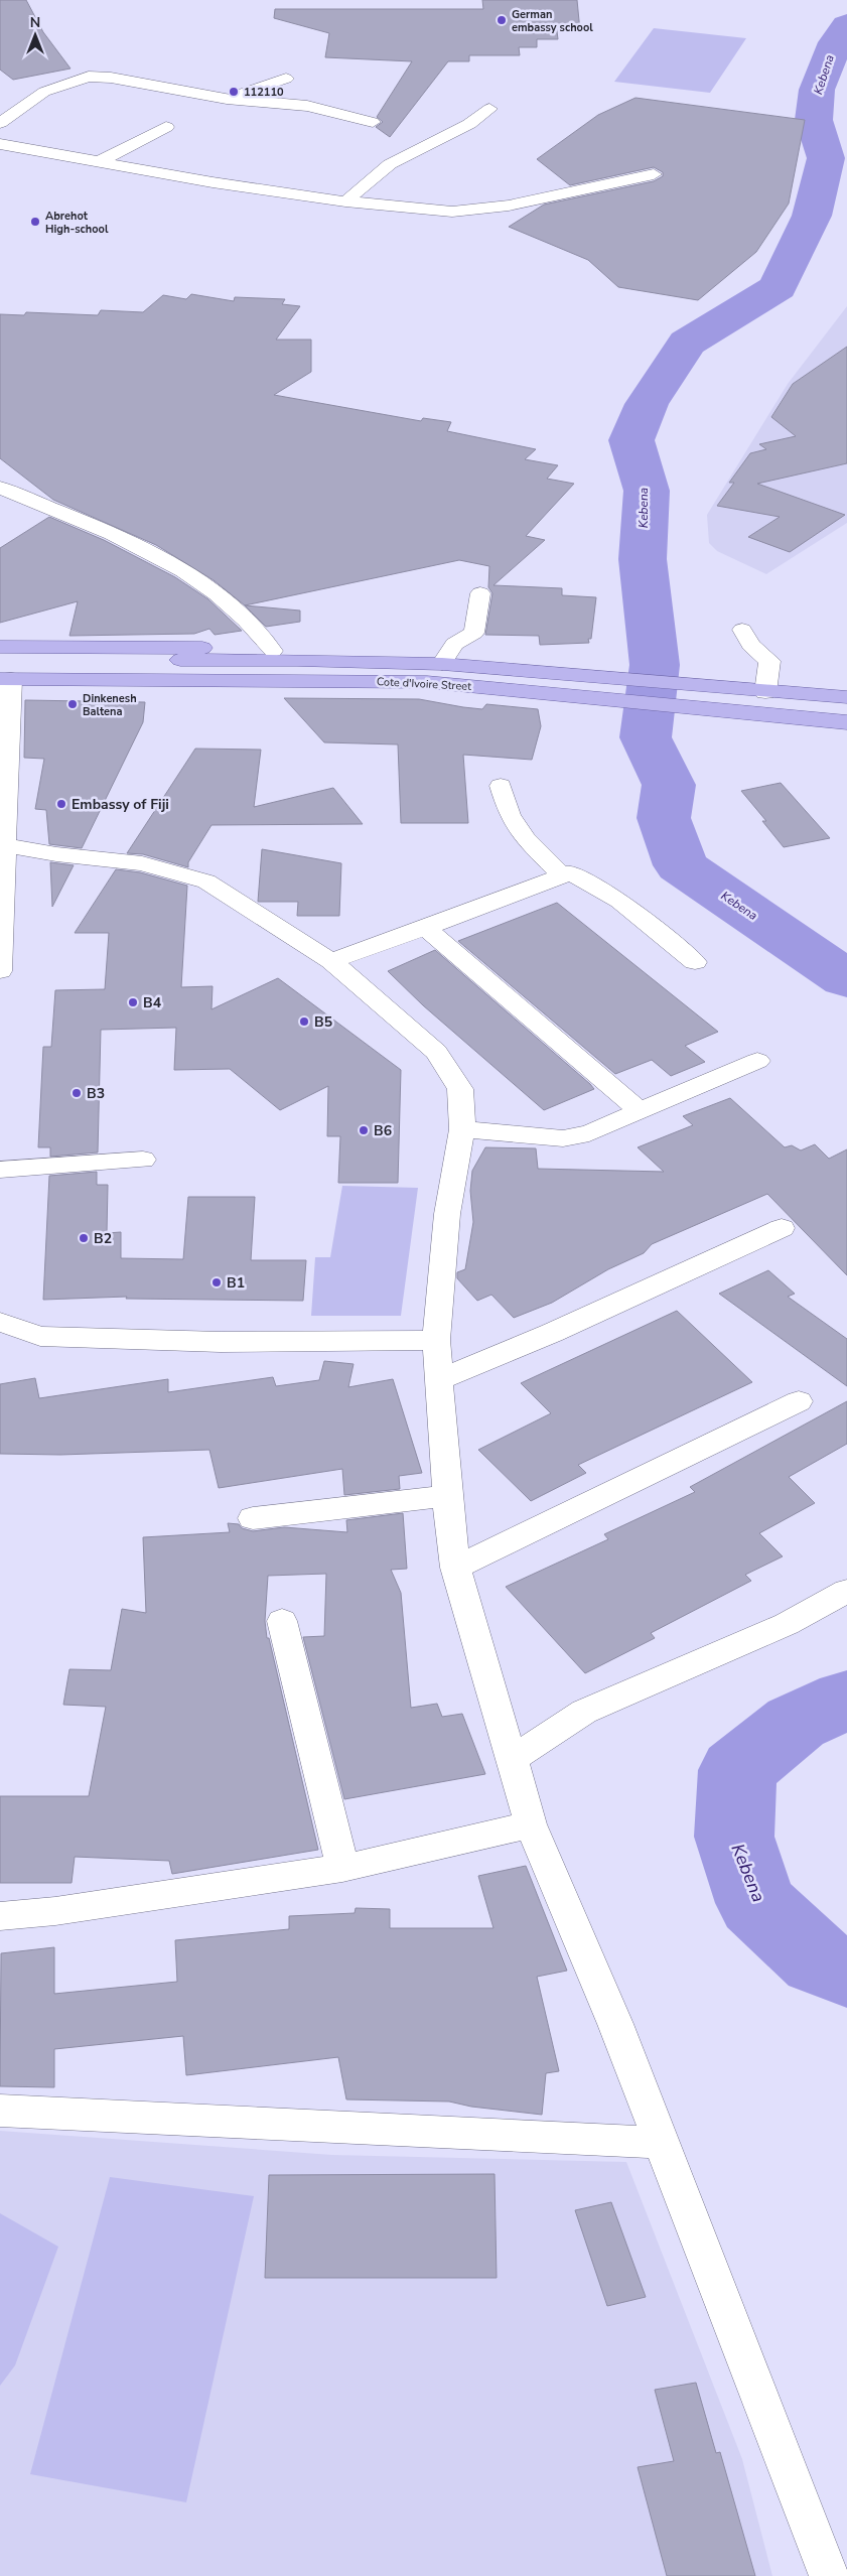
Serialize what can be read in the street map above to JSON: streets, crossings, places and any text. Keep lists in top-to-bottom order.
{
  "streets": {
    "main road": ["Cote d'Ivoire Street"]
  },
  "water": ["Kebena"],
  "places": [
    "German embassy school",
    "112110",
    "Abrehot High-school",
    "Dinkenesh Baltena",
    "Embassy of Fiji",
    "B4",
    "B5",
    "B3",
    "B6",
    "B2",
    "B1"
  ],
  "north": "top"
}
